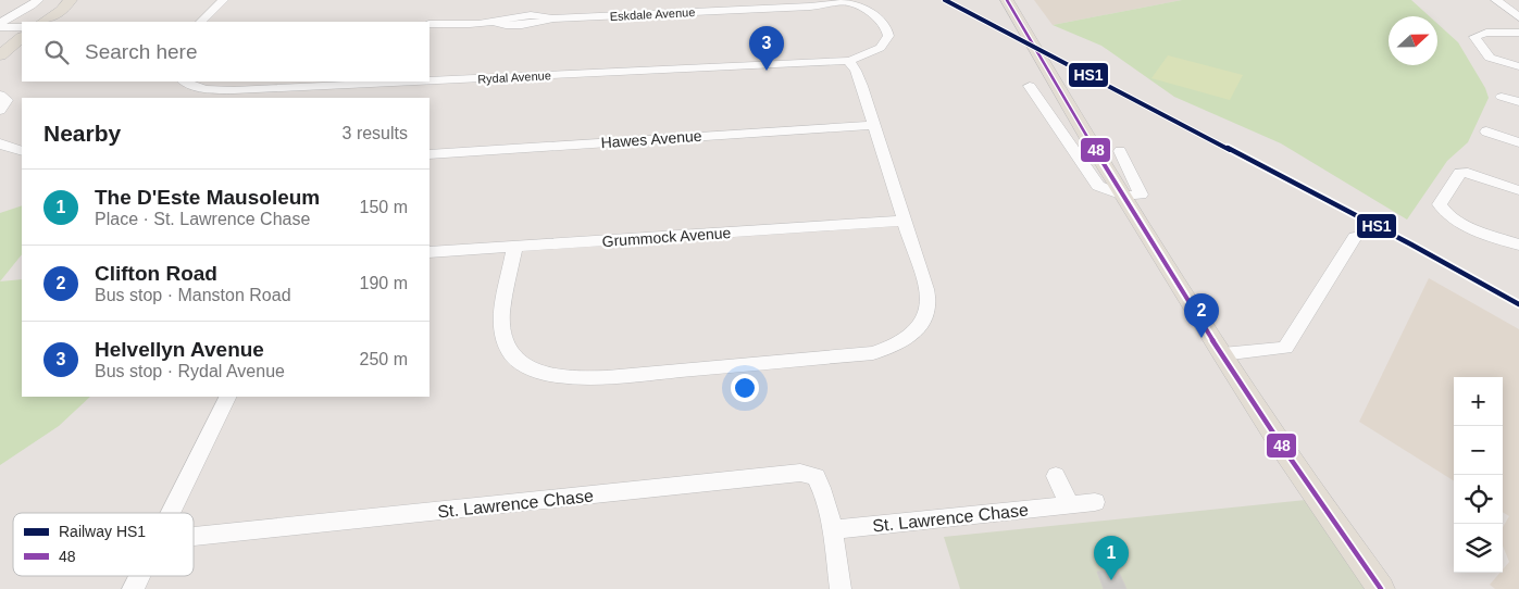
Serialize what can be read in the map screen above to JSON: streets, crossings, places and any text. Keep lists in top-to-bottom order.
{
  "streets": {
    "street": [
      "Eskdale Avenue",
      "Rydal Avenue",
      "Hawes Avenue",
      "Grummock Avenue",
      "St. Lawrence Chase"
    ]
  },
  "crossings": [
    ["Eskdale Avenue", "Rydal Avenue"]
  ],
  "lines": ["rail line HS1", "transit line 48"],
  "legend": ["Railway HS1", "48"],
  "north": "right",
  "page": {
    "search": "Search here",
    "pins": ["3", "2", "1"],
    "heading": ["Nearby", "3 results"],
    "list": [
      {
        "mark": "1",
        "name": "The D'Este Mausoleum",
        "note": "Place · St. Lawrence Chase",
        "value": "150 m"
      },
      {
        "mark": "2",
        "name": "Clifton Road",
        "note": "Bus stop · Manston Road",
        "value": "190 m"
      },
      {
        "mark": "3",
        "name": "Helvellyn Avenue",
        "note": "Bus stop · Rydal Avenue",
        "value": "250 m"
      }
    ],
    "map_buttons": ["+", "−"]
  }
}
